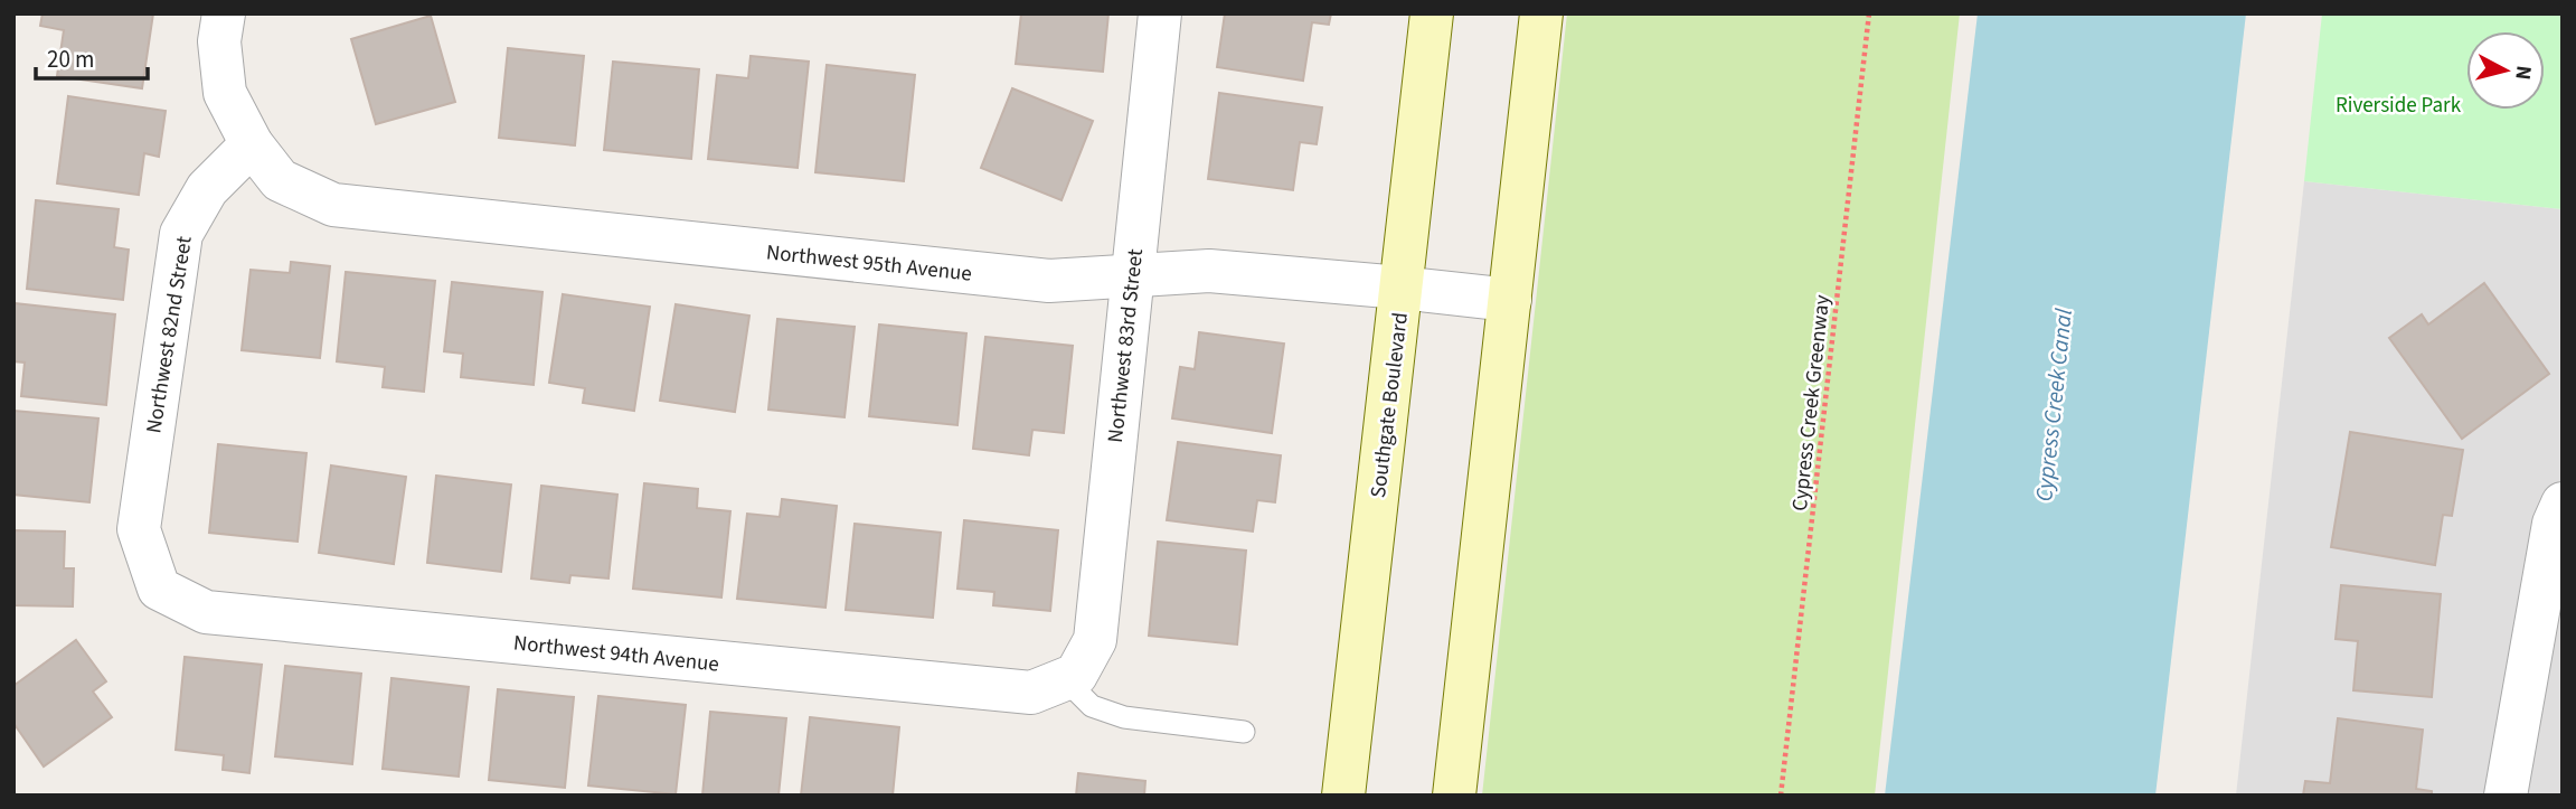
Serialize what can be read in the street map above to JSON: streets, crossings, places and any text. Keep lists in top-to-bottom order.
{
  "streets": {
    "main road": ["Southgate Boulevard"],
    "street": [
      "Northwest 95th Avenue",
      "Northwest 82nd Street",
      "Northwest 83rd Street",
      "Northwest 94th Avenue"
    ],
    "path": ["Cypress Creek Greenway"]
  },
  "crossings": [
    ["Northwest 95th Avenue", "Northwest 82nd Street"],
    ["Northwest 95th Avenue", "Northwest 83rd Street"],
    ["Northwest 95th Avenue", "Southgate Boulevard"],
    ["Northwest 82nd Street", "Northwest 94th Avenue"],
    ["Northwest 83rd Street", "Northwest 94th Avenue"]
  ],
  "water": ["Cypress Creek Canal"],
  "parks": ["Riverside Park"],
  "scale_bar": "20 m",
  "north": "right"
}
